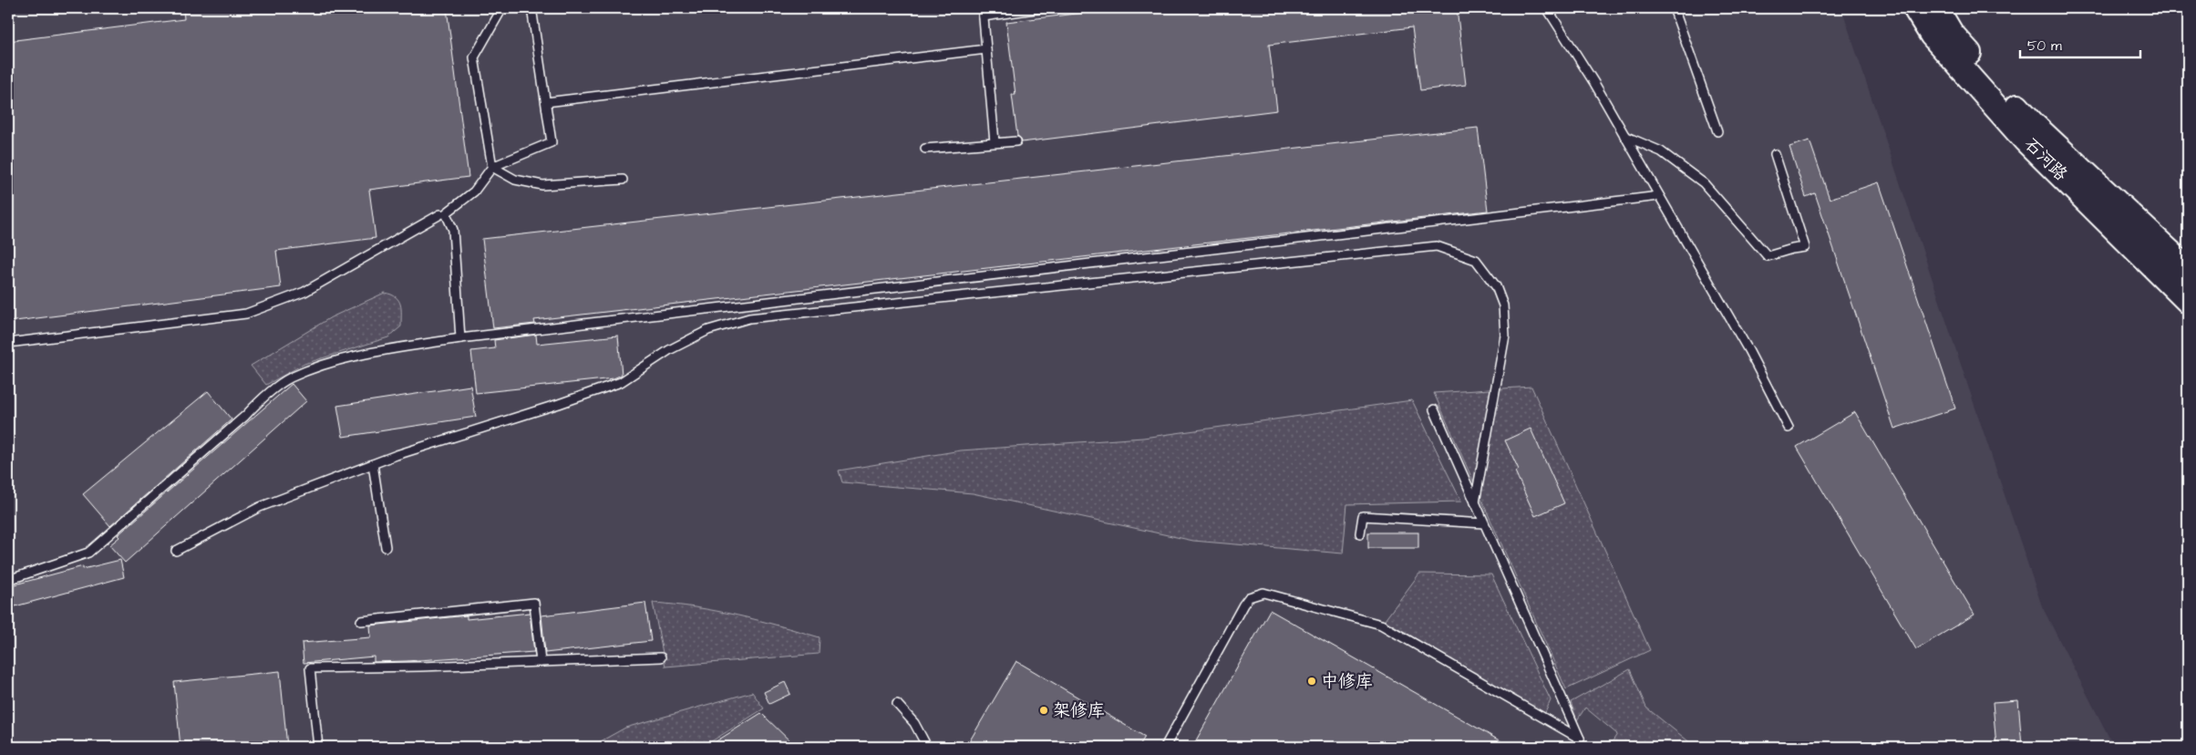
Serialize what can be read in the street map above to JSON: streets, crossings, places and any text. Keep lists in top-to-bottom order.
{
  "streets": {
    "main road": ["石河路"]
  },
  "places": ["中修库", "架修库"],
  "scale_bar": "50 m"
}
